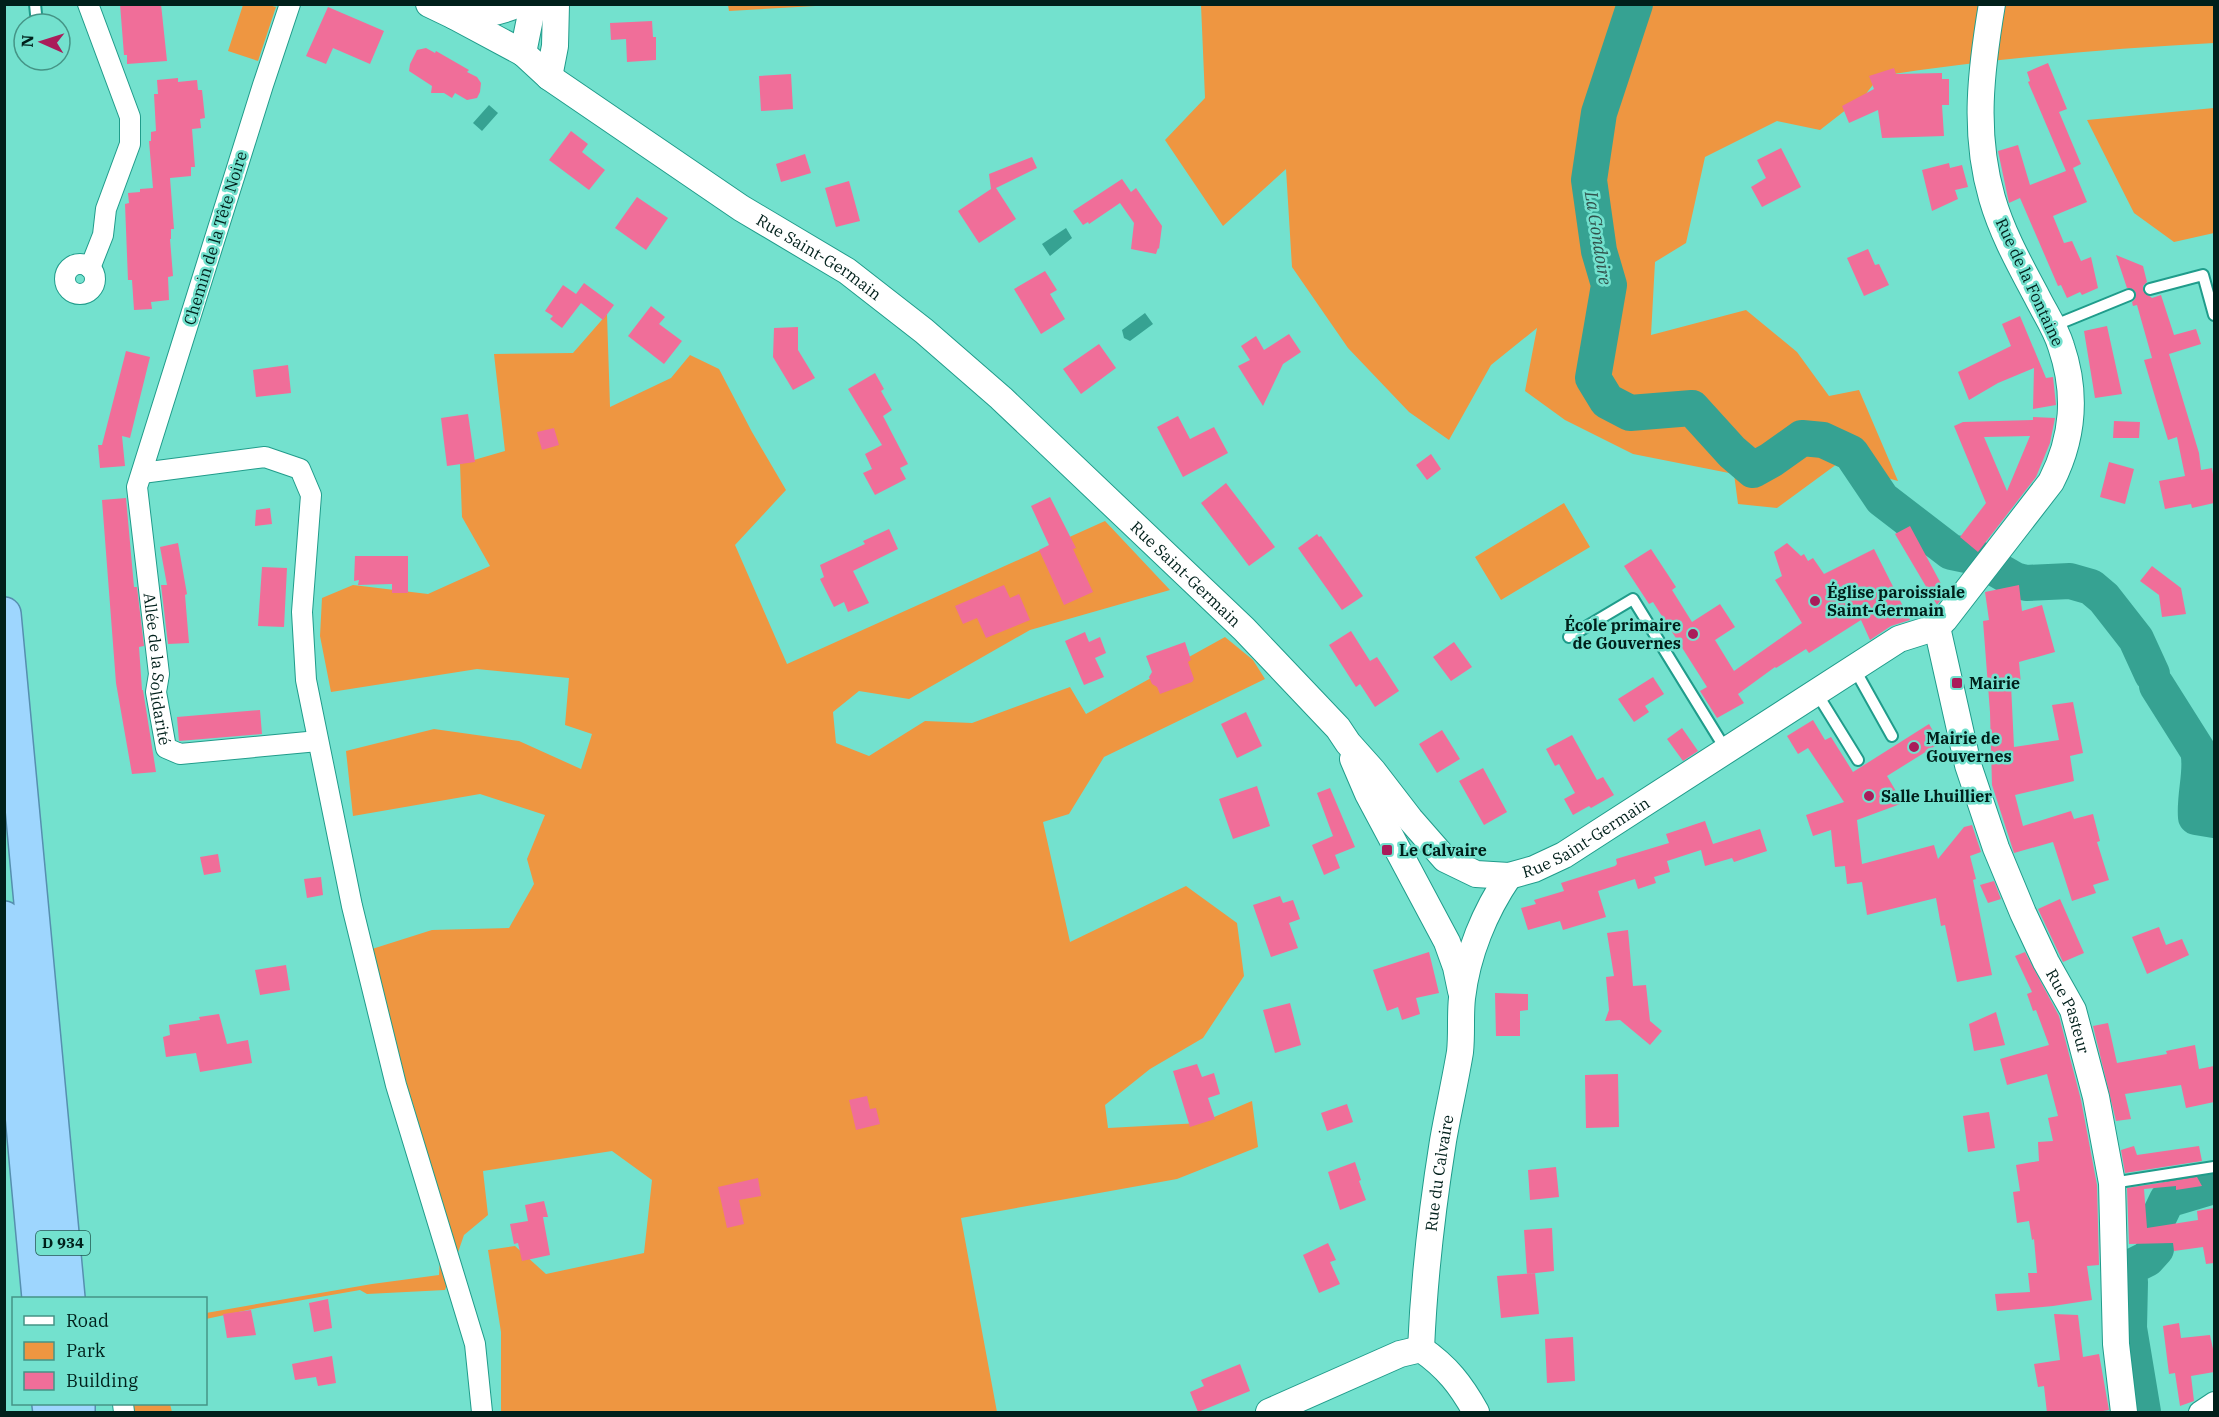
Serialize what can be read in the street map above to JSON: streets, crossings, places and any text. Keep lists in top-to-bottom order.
{
  "streets": {
    "highway": ["D 934"],
    "street": [
      "Chemin de la Tête Noire",
      "Rue Saint-Germain",
      "Rue de la Fontaine",
      "Allée de la Solidarité",
      "Rue Pasteur",
      "Rue du Calvaire"
    ]
  },
  "crossings": [
    ["Chemin de la Tête Noire", "Allée de la Solidarité"],
    ["Rue Saint-Germain", "Rue de la Fontaine"],
    ["Rue Saint-Germain", "Rue Pasteur"],
    ["Rue Saint-Germain", "Rue du Calvaire"],
    ["Rue de la Fontaine", "Rue Pasteur"]
  ],
  "water": ["La Gondoire"],
  "places": {
    "other": [
      "Église paroissiale Saint-Germain",
      "École primaire de Gouvernes",
      "Mairie de Gouvernes",
      "Salle Lhuillier"
    ],
    "transit": ["Mairie", "Le Calvaire"]
  },
  "legend": ["Road", "Park", "Building"],
  "north": "left"
}
